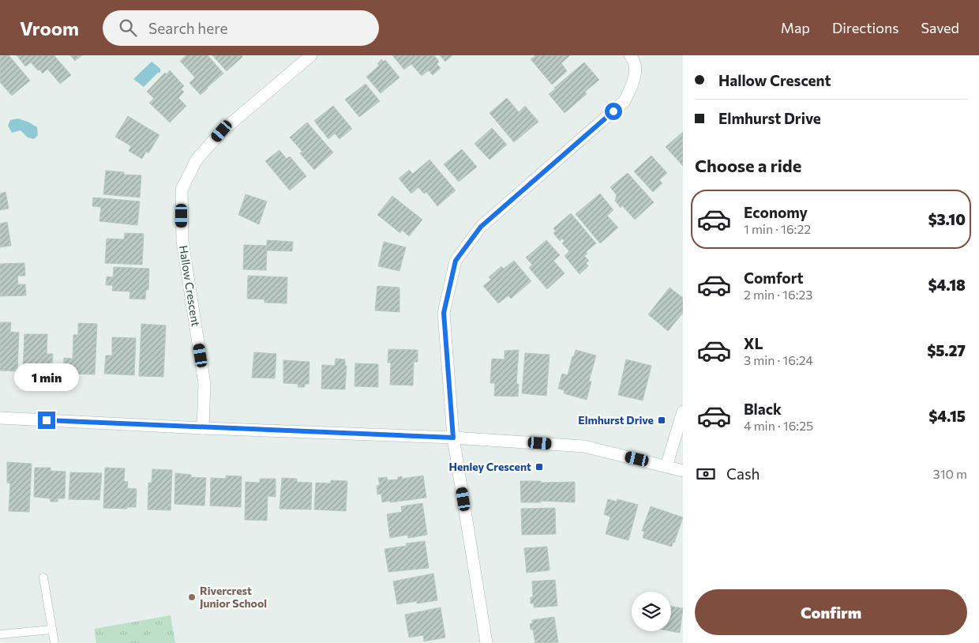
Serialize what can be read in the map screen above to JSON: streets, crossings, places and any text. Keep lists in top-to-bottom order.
{
  "streets": {
    "street": ["Hallow Crescent"]
  },
  "places": {
    "transit": ["Elmhurst Drive", "Henley Crescent"],
    "other": ["Rivercrest Junior School"]
  },
  "page": {
    "header": "Vroom",
    "search": "Search here",
    "nav": ["Map", "Directions", "Saved"],
    "banner": ["Hallow Crescent", "Elmhurst Drive"],
    "heading": "Choose a ride",
    "list": [
      {
        "name": "Economy",
        "note": "1 min · 16:22",
        "value": "$3.10"
      },
      {
        "name": "Comfort",
        "note": "2 min · 16:23",
        "value": "$4.18"
      },
      {
        "name": "XL",
        "note": "3 min · 16:24",
        "value": "$5.27"
      },
      {
        "name": "Black",
        "note": "4 min · 16:25",
        "value": "$4.15"
      }
    ],
    "bubble": "1 min",
    "pay": ["Cash", "310 m"],
    "buttons": "Confirm"
  }
}
